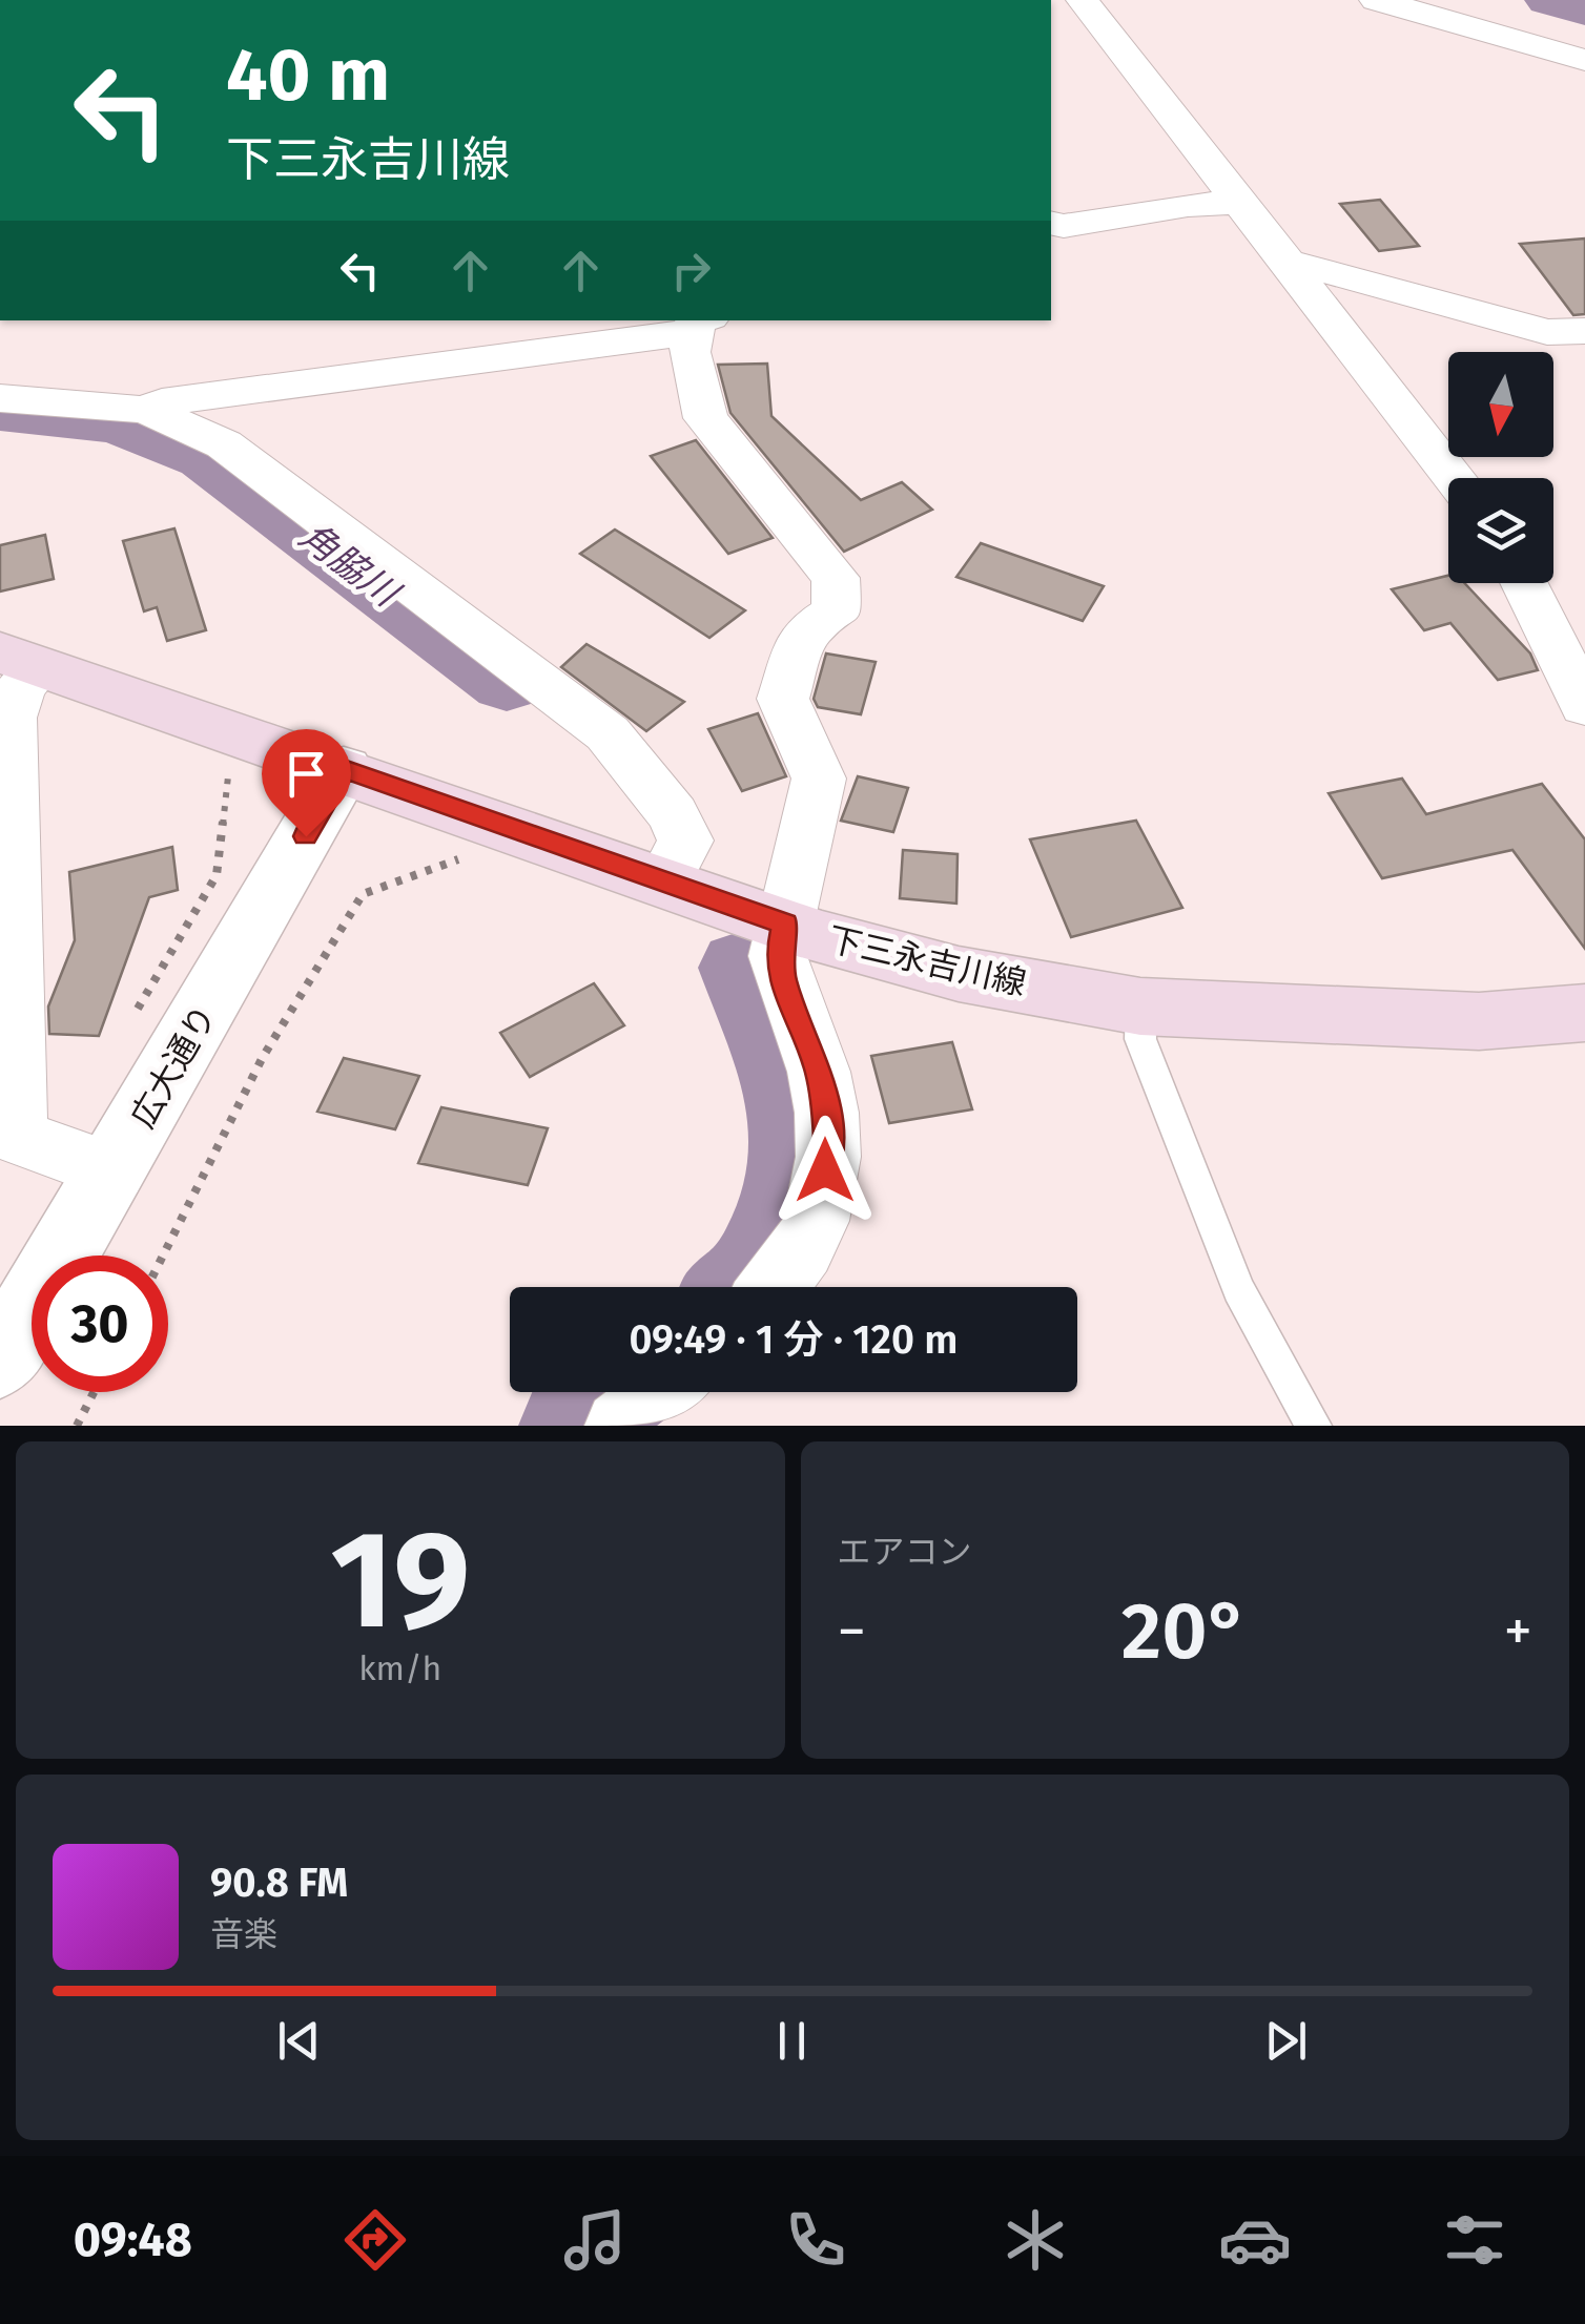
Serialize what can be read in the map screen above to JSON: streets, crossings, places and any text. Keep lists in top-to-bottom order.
{
  "streets": {
    "main road": ["下三永吉川線"],
    "street": ["広大通り"]
  },
  "crossings": [
    ["下三永吉川線", "広大通り"]
  ],
  "water": ["角脇川"],
  "north": "bottom",
  "page": {
    "turn": ["40 m", "下三永吉川線"],
    "limit": "30",
    "trip": "09:49 · 1 分 · 120 m",
    "tile": [
      ["19", "km/h"],
      "エアコン"
    ],
    "heat": ["−", "20°", "+"],
    "song": ["90.8 FM", "音楽"],
    "tabs": "09:48"
  }
}
